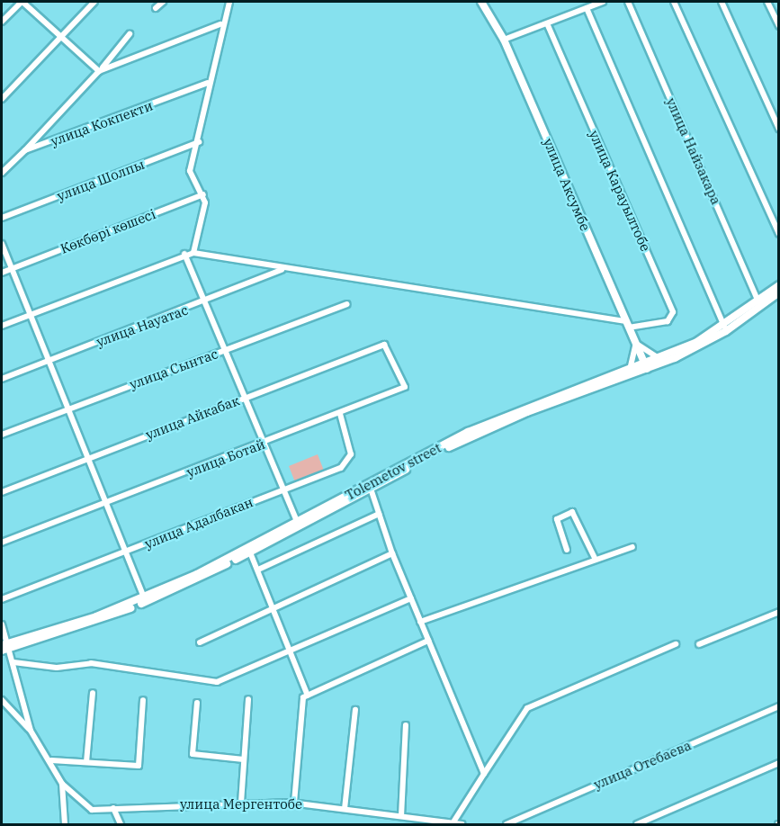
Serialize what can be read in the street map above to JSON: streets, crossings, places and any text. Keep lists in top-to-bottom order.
{
  "streets": {
    "main road": ["улица Аксумбе", "Tolemetov street"],
    "street": [
      "улица Кокпекти",
      "улица Найзакара",
      "улица Шолпы",
      "улица Карауылтобе",
      "Көкбөрі көшесі",
      "улица Науатас",
      "улица Сынтас",
      "улица Айкабак",
      "улица Ботай",
      "улица Адалбакан",
      "улица Отебаева",
      "улица Мергентобе"
    ]
  },
  "crossings": [
    ["улица Найзакара", "Tolemetov street"],
    ["улица Аксумбе", "улица Карауылтобе"],
    ["улица Аксумбе", "Tolemetov street"],
    ["улица Айкабак", "улица Ботай"],
    ["улица Ботай", "улица Адалбакан"]
  ]
}
